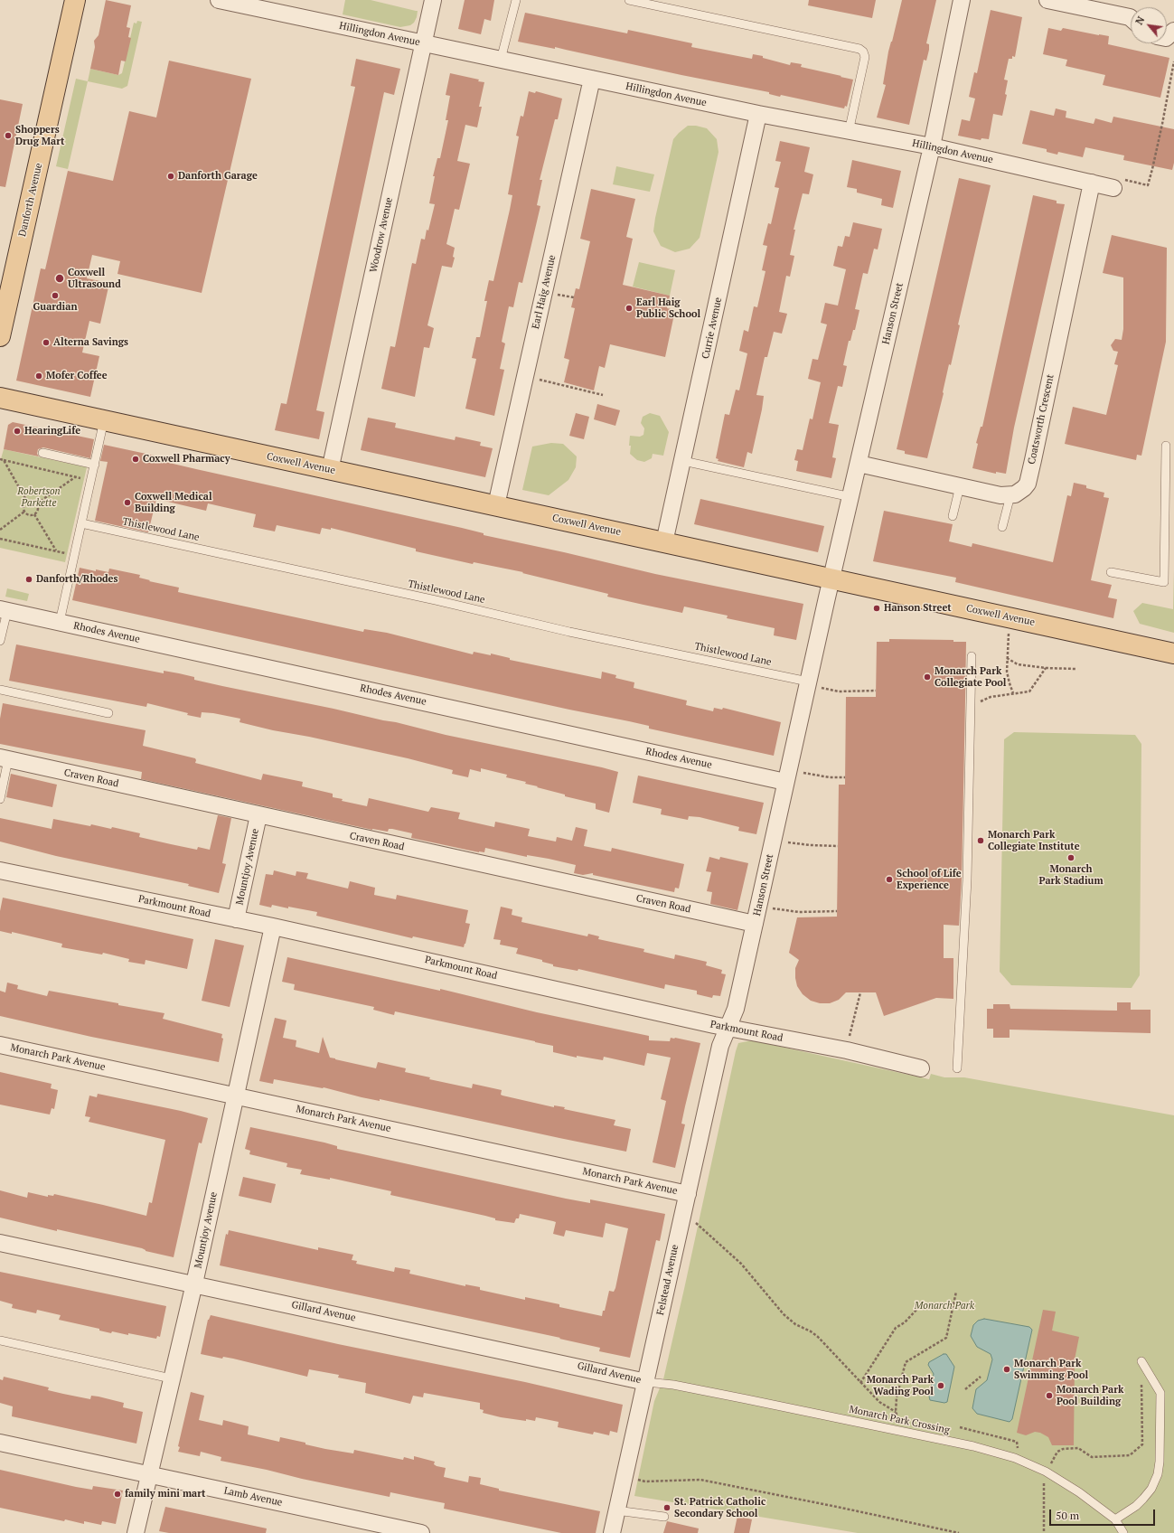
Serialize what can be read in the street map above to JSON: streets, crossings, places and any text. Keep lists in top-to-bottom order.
{
  "streets": {
    "main road": ["Danforth Avenue", "Coxwell Avenue"],
    "street": [
      "Hillingdon Avenue",
      "Woodrow Avenue",
      "Earl Haig Avenue",
      "Hanson Street",
      "Currie Avenue",
      "Coatsworth Crescent",
      "Rhodes Avenue",
      "Craven Road",
      "Mountjoy Avenue",
      "Parkmount Road",
      "Monarch Park Avenue",
      "Felstead Avenue",
      "Gillard Avenue",
      "Lamb Avenue"
    ],
    "lane": ["Thistlewood Lane", "Monarch Park Crossing"]
  },
  "crossings": [
    ["Hillingdon Avenue", "Woodrow Avenue"],
    ["Hillingdon Avenue", "Earl Haig Avenue"],
    ["Hillingdon Avenue", "Hanson Street"],
    ["Hillingdon Avenue", "Currie Avenue"],
    ["Hillingdon Avenue", "Coatsworth Crescent"],
    ["Woodrow Avenue", "Coxwell Avenue"],
    ["Earl Haig Avenue", "Coxwell Avenue"],
    ["Hanson Street", "Coxwell Avenue"],
    ["Hanson Street", "Thistlewood Lane"],
    ["Hanson Street", "Rhodes Avenue"],
    ["Hanson Street", "Craven Road"],
    ["Hanson Street", "Parkmount Road"],
    ["Hanson Street", "Felstead Avenue"],
    ["Currie Avenue", "Coxwell Avenue"],
    ["Craven Road", "Mountjoy Avenue"],
    ["Mountjoy Avenue", "Parkmount Road"],
    ["Mountjoy Avenue", "Monarch Park Avenue"],
    ["Mountjoy Avenue", "Gillard Avenue"],
    ["Mountjoy Avenue", "Lamb Avenue"],
    ["Parkmount Road", "Felstead Avenue"],
    ["Monarch Park Avenue", "Felstead Avenue"],
    ["Felstead Avenue", "Gillard Avenue"],
    ["Felstead Avenue", "Monarch Park Crossing"],
    ["Gillard Avenue", "Monarch Park Crossing"]
  ],
  "parks": ["Robertson Parkette", "Monarch Park"],
  "places": [
    "Shoppers Drug Mart",
    "Danforth Garage",
    "Coxwell Ultrasound",
    "Guardian",
    "Earl Haig Public School",
    "Alterna Savings",
    "Mofer Coffee",
    "HearingLife",
    "Coxwell Pharmacy",
    "Coxwell Medical Building",
    "Danforth/Rhodes",
    "Hanson Street",
    "Monarch Park Collegiate Pool",
    "Monarch Park Collegiate Institute",
    "Monarch Park Stadium",
    "School of Life Experience",
    "Monarch Park Swimming Pool",
    "Monarch Park Wading Pool",
    "Monarch Park Pool Building",
    "family mini mart",
    "St. Patrick Catholic Secondary School"
  ],
  "scale_bar": "50 m",
  "north": "top left"
}
